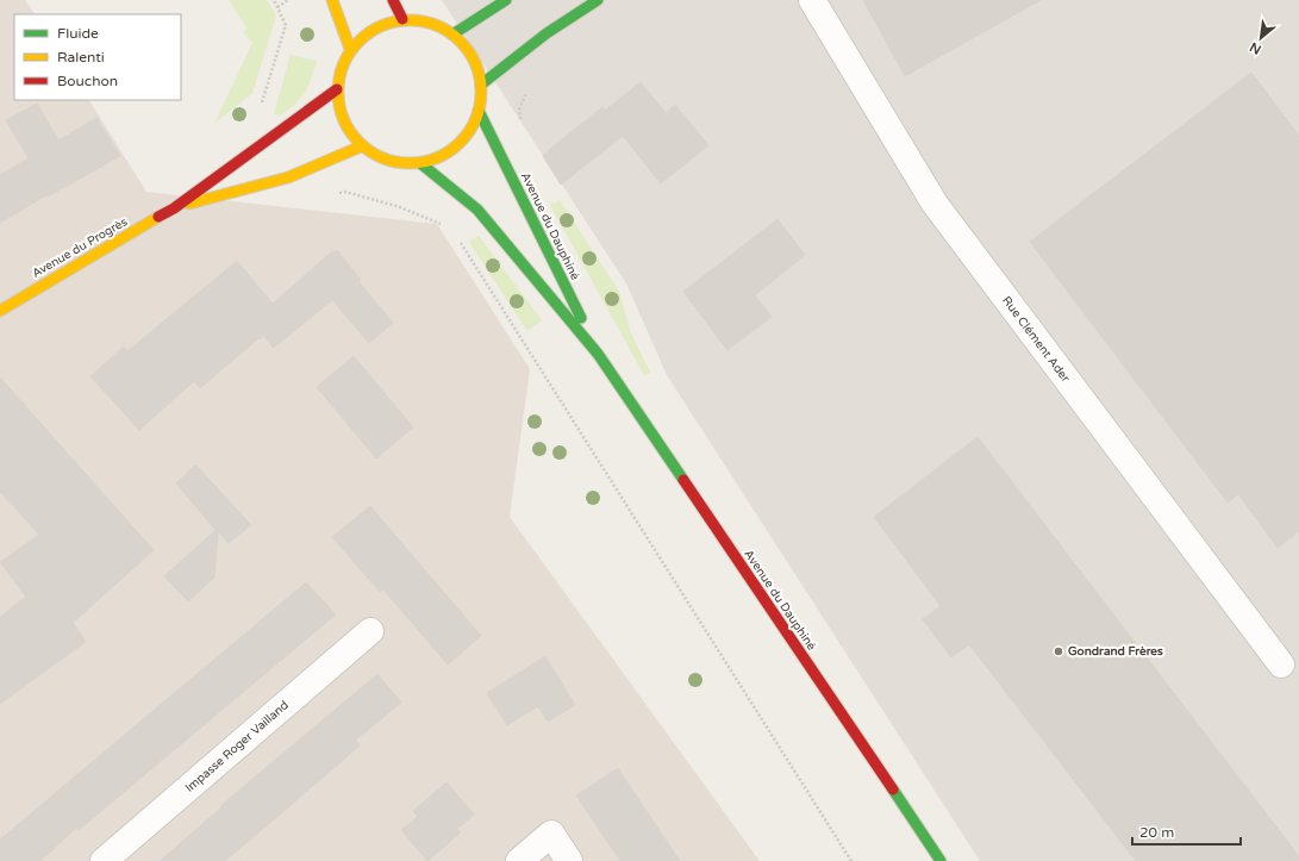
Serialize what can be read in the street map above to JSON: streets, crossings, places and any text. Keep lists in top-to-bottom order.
{
  "streets": {
    "main road": ["Avenue du Dauphiné", "Avenue du Progrès"],
    "street": ["Rue Clément Ader", "Impasse Roger Vailland"]
  },
  "crossings": [
    ["Avenue du Dauphiné", "Avenue du Progrès"]
  ],
  "places": ["Gondrand Frères"],
  "legend": ["Fluide", "Ralenti", "Bouchon"],
  "scale_bar": "20 m",
  "north": "bottom left"
}
